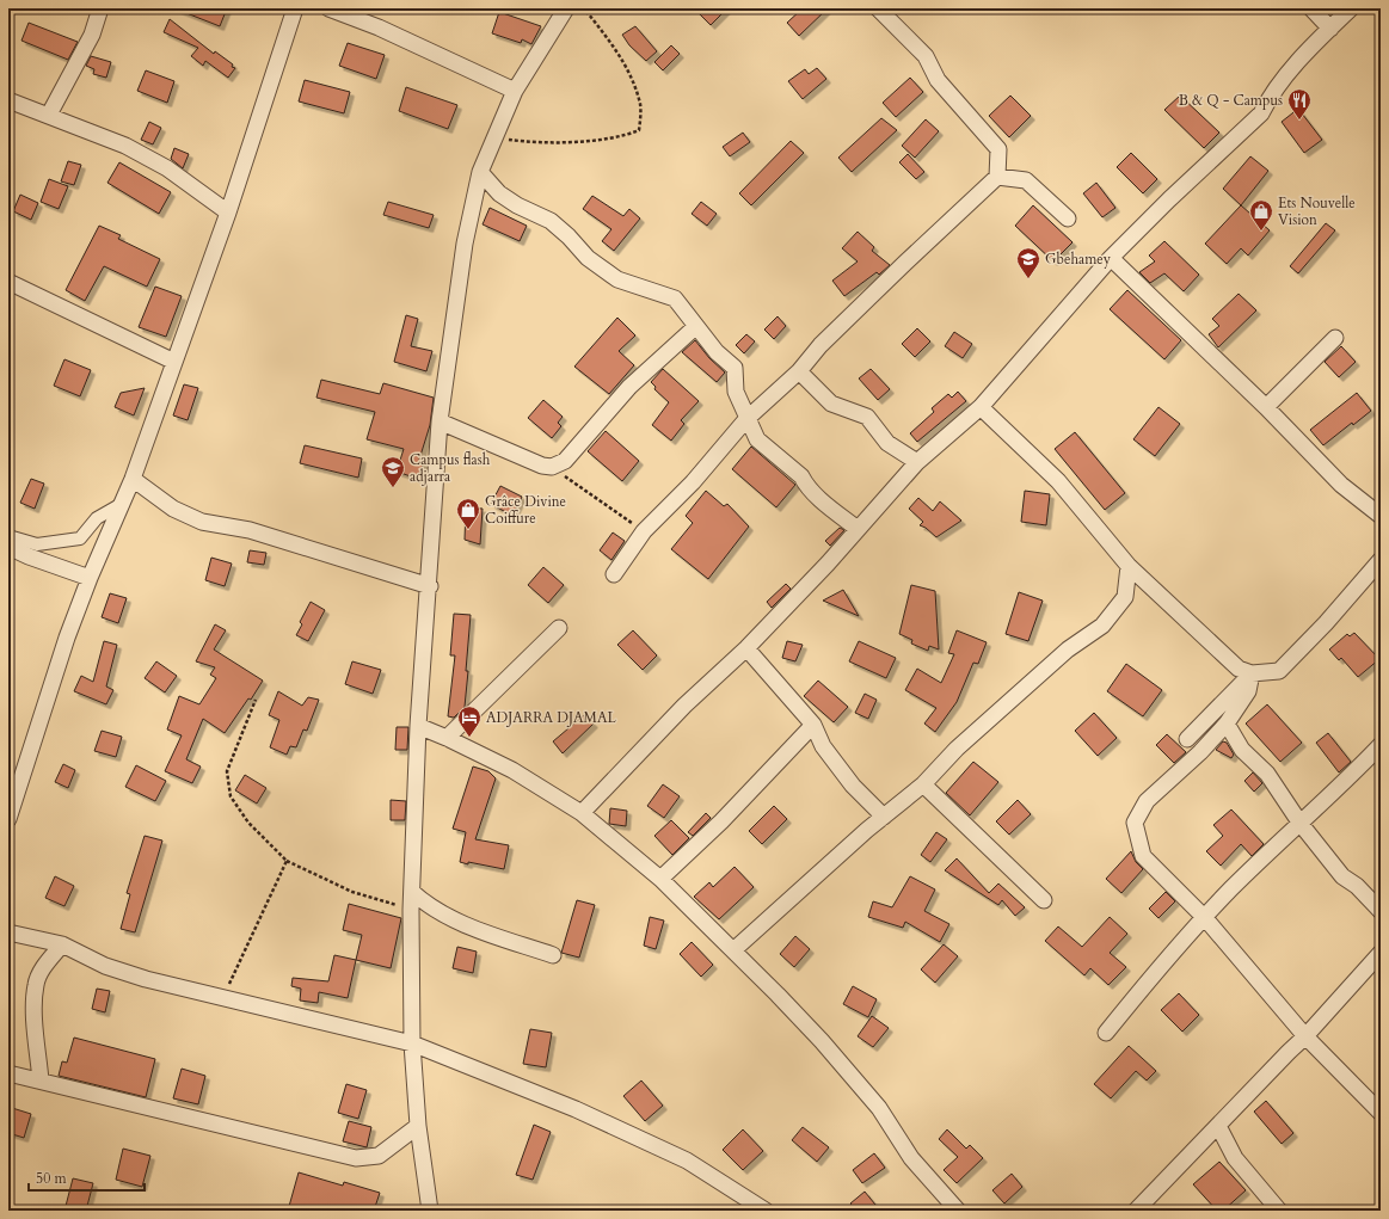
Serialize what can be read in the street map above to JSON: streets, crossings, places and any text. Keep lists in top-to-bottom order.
{
  "places": {
    "restaurant": ["B & Q - Campus"],
    "shop": ["Ets Nouvelle Vision", "Grâce Divine Coiffure"],
    "school or university": ["Gbehamey", "Campus flash adjarra"],
    "hotel": ["ADJARRA DJAMAL"]
  },
  "scale_bar": "50 m"
}
